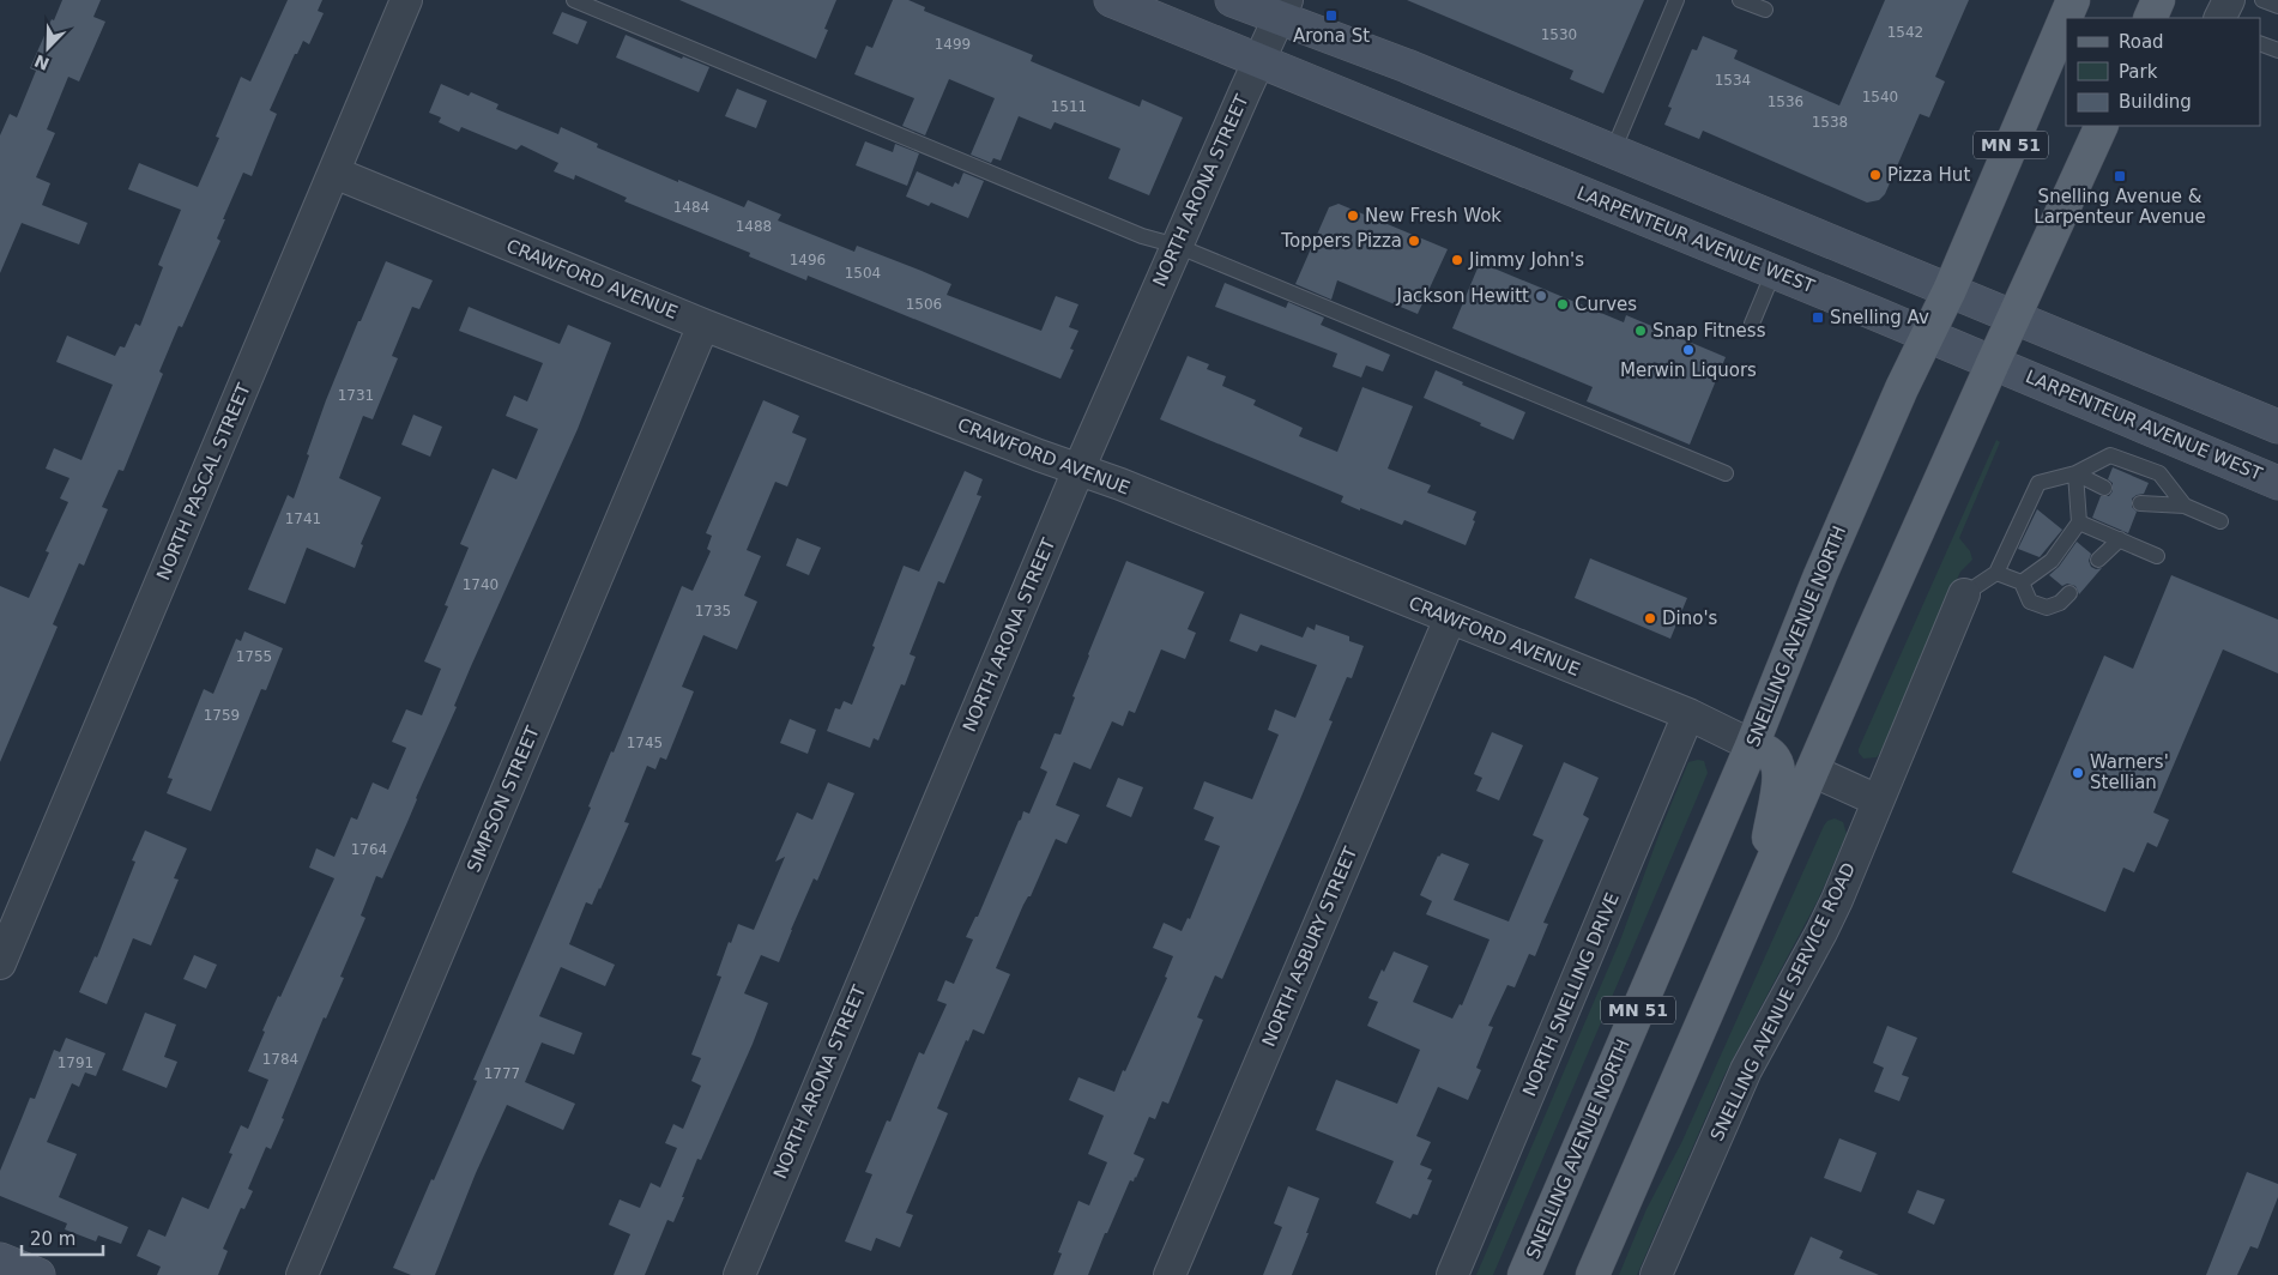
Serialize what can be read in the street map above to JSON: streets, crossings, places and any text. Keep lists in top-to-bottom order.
{
  "streets": {
    "main road": ["MN 51", "LARPENTEUR AVENUE WEST", "SNELLING AVENUE NORTH"],
    "street": [
      "NORTH ARONA STREET",
      "CRAWFORD AVENUE",
      "NORTH PASCAL STREET",
      "SIMPSON STREET",
      "NORTH ASBURY STREET",
      "NORTH SNELLING DRIVE",
      "SNELLING AVENUE SERVICE ROAD"
    ]
  },
  "crossings": [
    ["MN 51", "LARPENTEUR AVENUE WEST"],
    ["NORTH ARONA STREET", "LARPENTEUR AVENUE WEST"],
    ["NORTH ARONA STREET", "CRAWFORD AVENUE"],
    ["LARPENTEUR AVENUE WEST", "SNELLING AVENUE NORTH"],
    ["CRAWFORD AVENUE", "NORTH PASCAL STREET"],
    ["CRAWFORD AVENUE", "SNELLING AVENUE NORTH"],
    ["CRAWFORD AVENUE", "SIMPSON STREET"],
    ["CRAWFORD AVENUE", "NORTH ASBURY STREET"],
    ["CRAWFORD AVENUE", "NORTH SNELLING DRIVE"]
  ],
  "places": {
    "transit": ["Arona St", "Snelling Avenue & Larpenteur Avenue", "Snelling Av"],
    "other": [
      "Pizza Hut",
      "New Fresh Wok",
      "Toppers Pizza",
      "Jimmy John's",
      "Jackson Hewitt",
      "Curves",
      "Snap Fitness",
      "Merwin Liquors",
      "Dino's",
      "Warners' Stellian"
    ]
  },
  "house_numbers": [
    "1542",
    "1530",
    "1499",
    "1534",
    "1540",
    "1536",
    "1511",
    "1538",
    "1484",
    "1488",
    "1496",
    "1504",
    "1506",
    "1731",
    "1741",
    "1740",
    "1735",
    "1755",
    "1759",
    "1745",
    "1764",
    "1784",
    "1791",
    "1777"
  ],
  "legend": ["Road", "Park", "Building"],
  "scale_bar": "20 m",
  "north": "bottom left"
}
